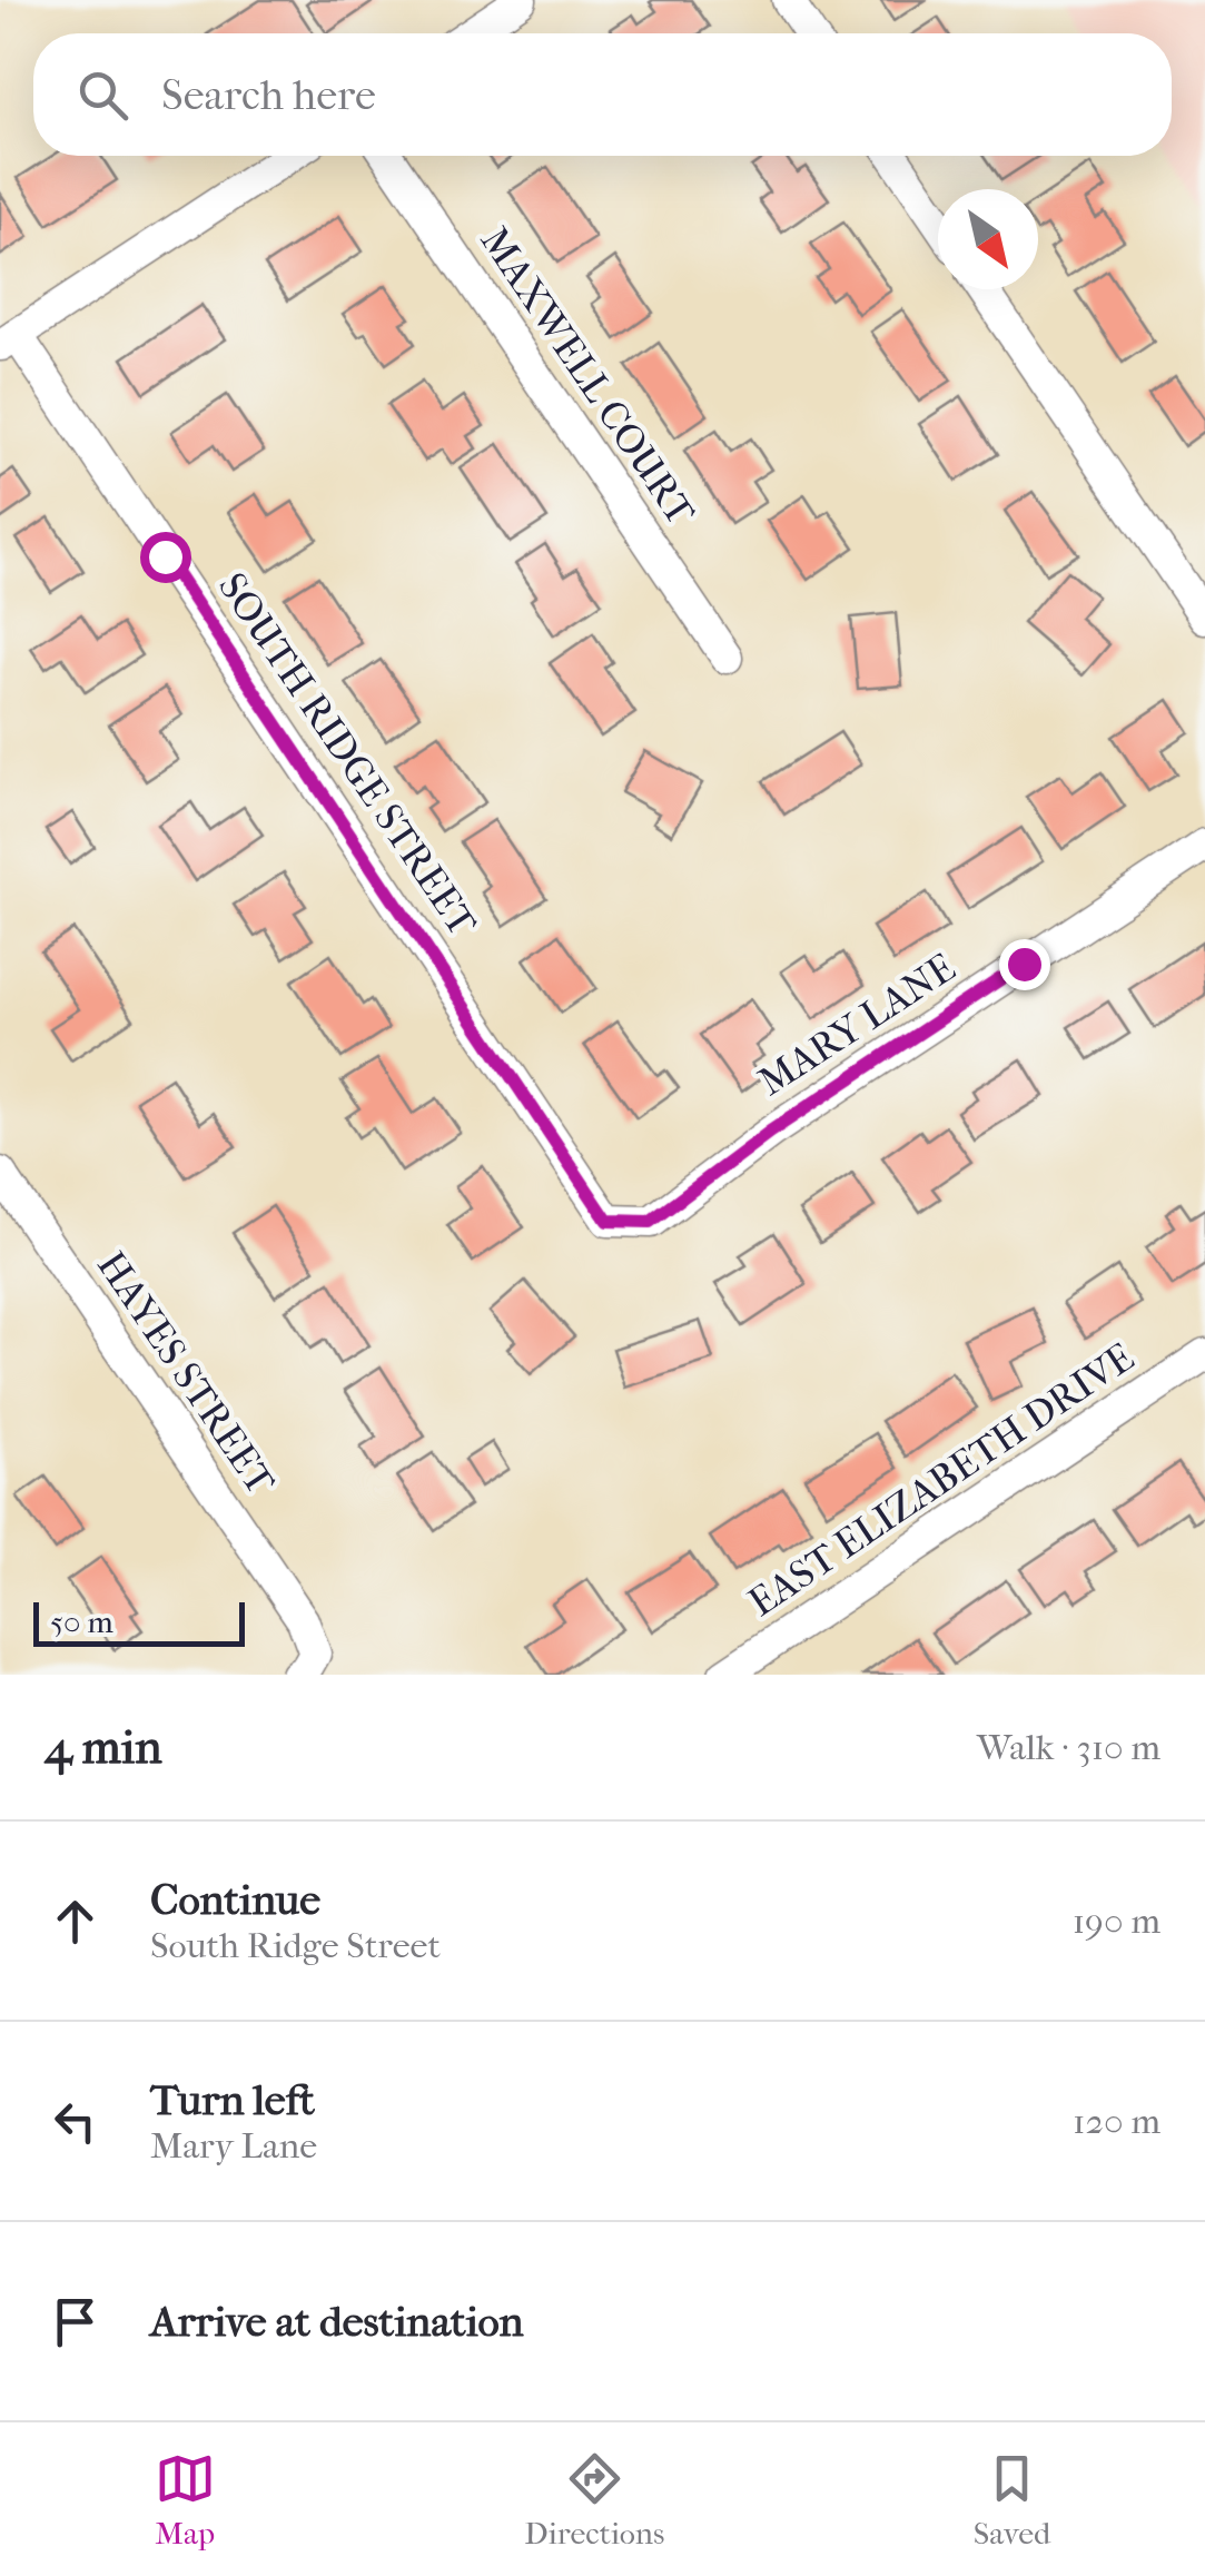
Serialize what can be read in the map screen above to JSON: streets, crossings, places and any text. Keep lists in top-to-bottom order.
{
  "streets": {
    "street": [
      "MAXWELL COURT",
      "SOUTH RIDGE STREET",
      "MARY LANE",
      "HAYES STREET",
      "EAST ELIZABETH DRIVE"
    ]
  },
  "crossings": [
    ["SOUTH RIDGE STREET", "MARY LANE"]
  ],
  "scale_bar": "50 m",
  "north": "bottom right",
  "page": {
    "search": "Search here",
    "scale": "50 m",
    "heading": ["4 min", "Walk · 310 m"],
    "list": [
      ["Continue", "South Ridge Street", "190 m"],
      ["Turn left", "Mary Lane", "120 m"],
      "Arrive at destination"
    ],
    "nav": ["Map", "Directions", "Saved"]
  }
}
